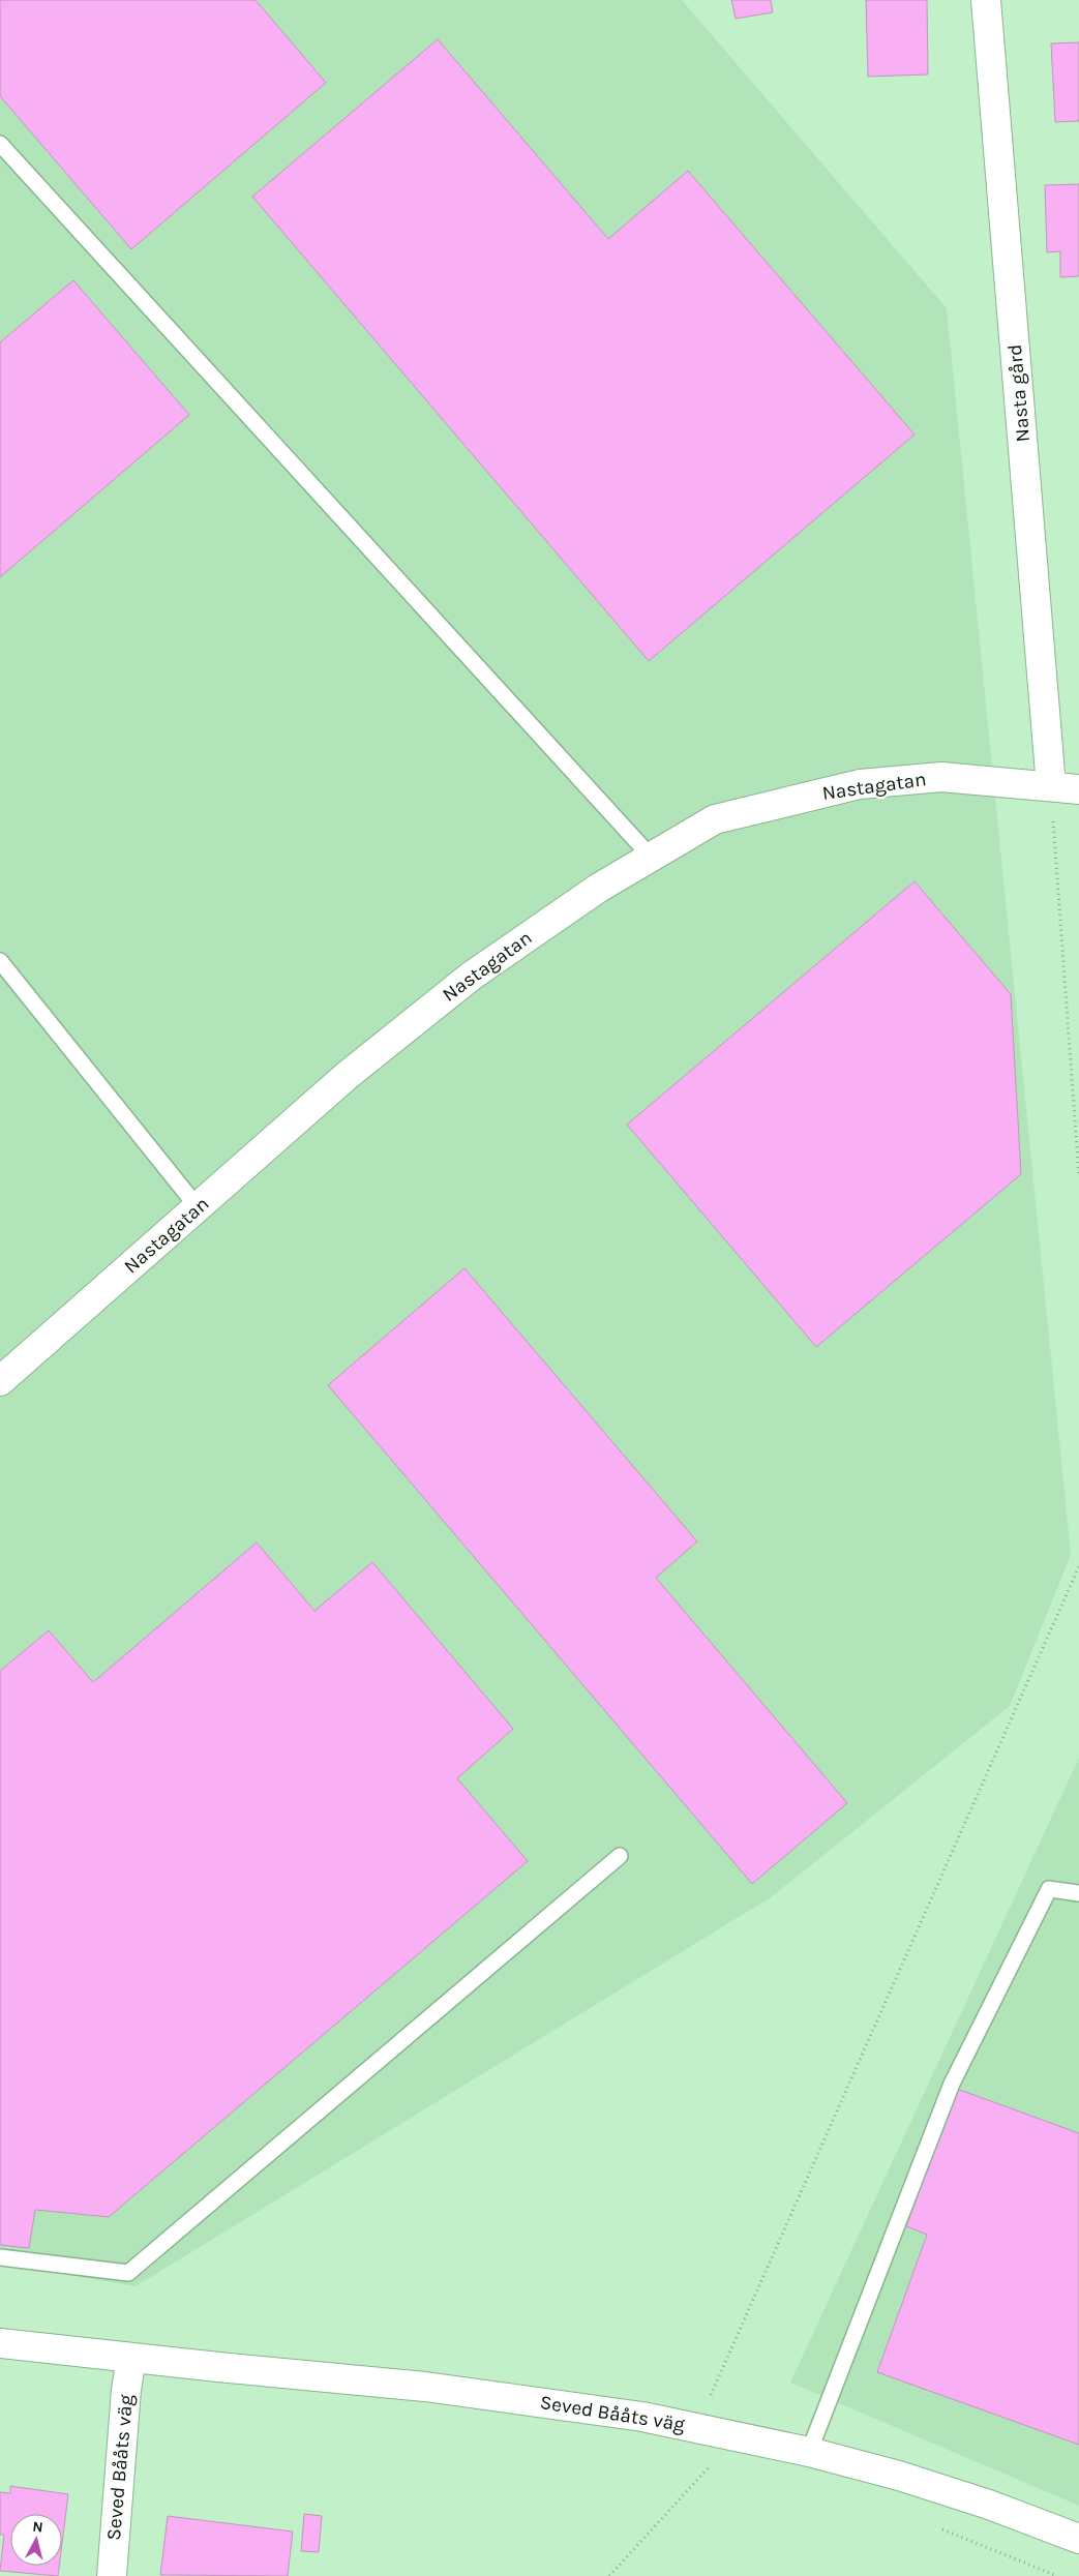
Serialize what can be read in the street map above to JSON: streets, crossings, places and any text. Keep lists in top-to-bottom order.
{
  "streets": {
    "street": ["Nasta gård", "Nastagatan", "Seved Bååts väg"]
  },
  "crossings": [
    ["Nasta gård", "Nastagatan"]
  ],
  "north": "top"
}
